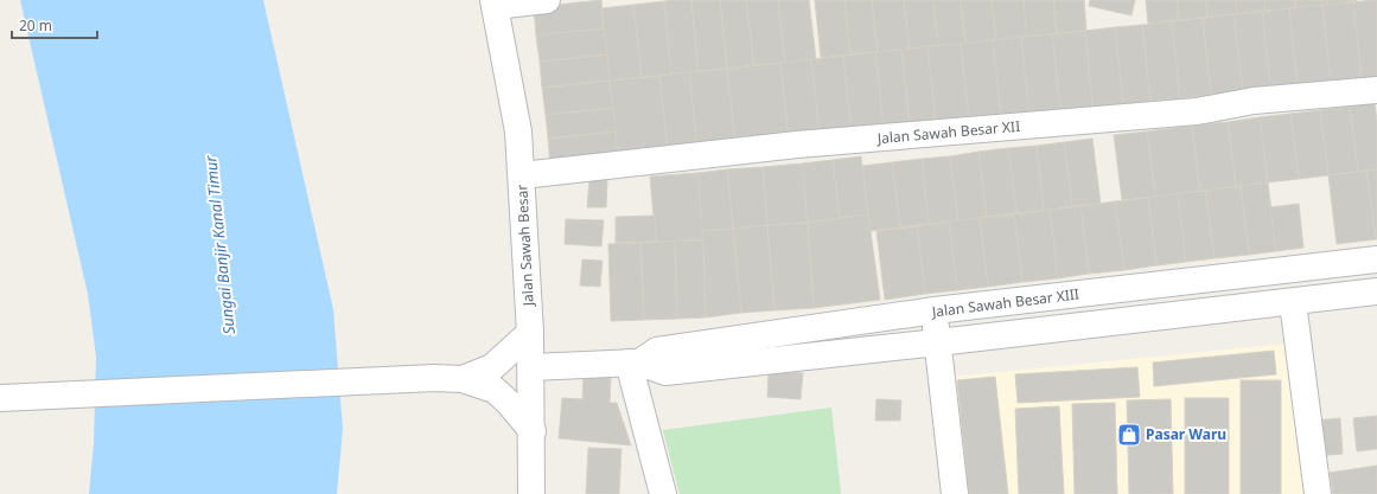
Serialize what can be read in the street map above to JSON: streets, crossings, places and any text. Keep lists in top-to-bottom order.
{
  "streets": {
    "street": ["Jalan Sawah Besar XII", "Jalan Sawah Besar", "Jalan Sawah Besar XIII"]
  },
  "crossings": [
    ["Jalan Sawah Besar XII", "Jalan Sawah Besar"],
    ["Jalan Sawah Besar", "Jalan Sawah Besar XIII"]
  ],
  "water": ["Sungai Banjir Kanal Timur"],
  "places": {
    "shop": ["Pasar Waru"]
  },
  "scale_bar": "20 m"
}
